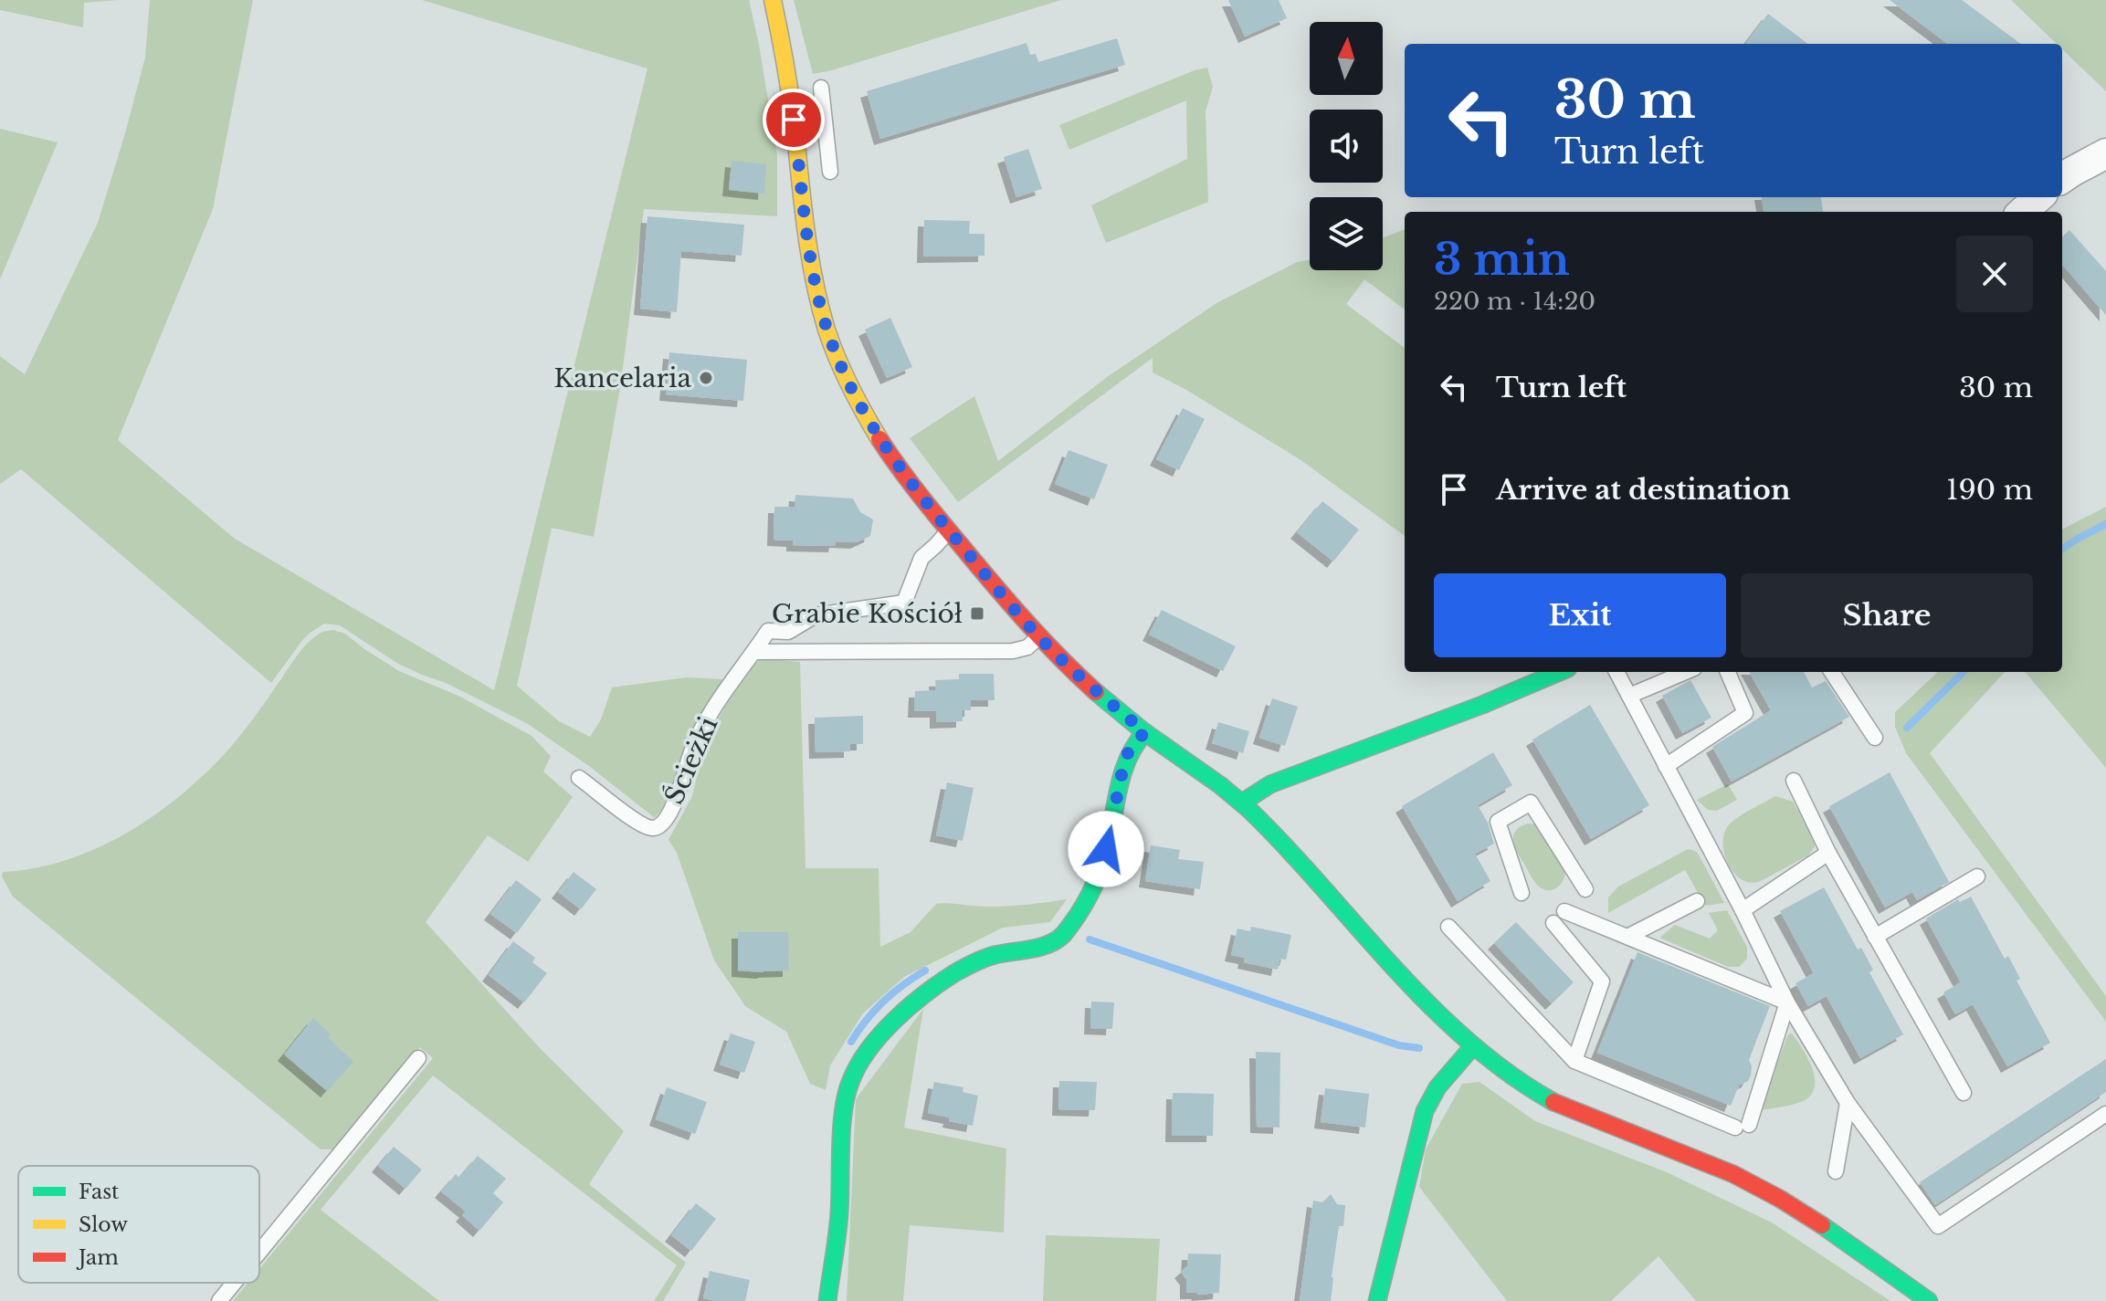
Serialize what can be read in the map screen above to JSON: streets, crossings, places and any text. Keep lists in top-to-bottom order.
{
  "streets": {
    "lane": ["Ścieżki"]
  },
  "places": {
    "other": ["Kancelaria"],
    "transit": ["Grabie Kościół"]
  },
  "legend": ["Fast", "Slow", "Jam"],
  "north": "top",
  "page": {
    "turn": ["30 m", "Turn left"],
    "heading": ["3 min", "220 m · 14:20"],
    "list": [
      {
        "name": "Turn left",
        "value": "30 m"
      },
      {
        "name": "Arrive at destination",
        "value": "190 m"
      }
    ],
    "buttons": ["Exit", "Share"]
  }
}
